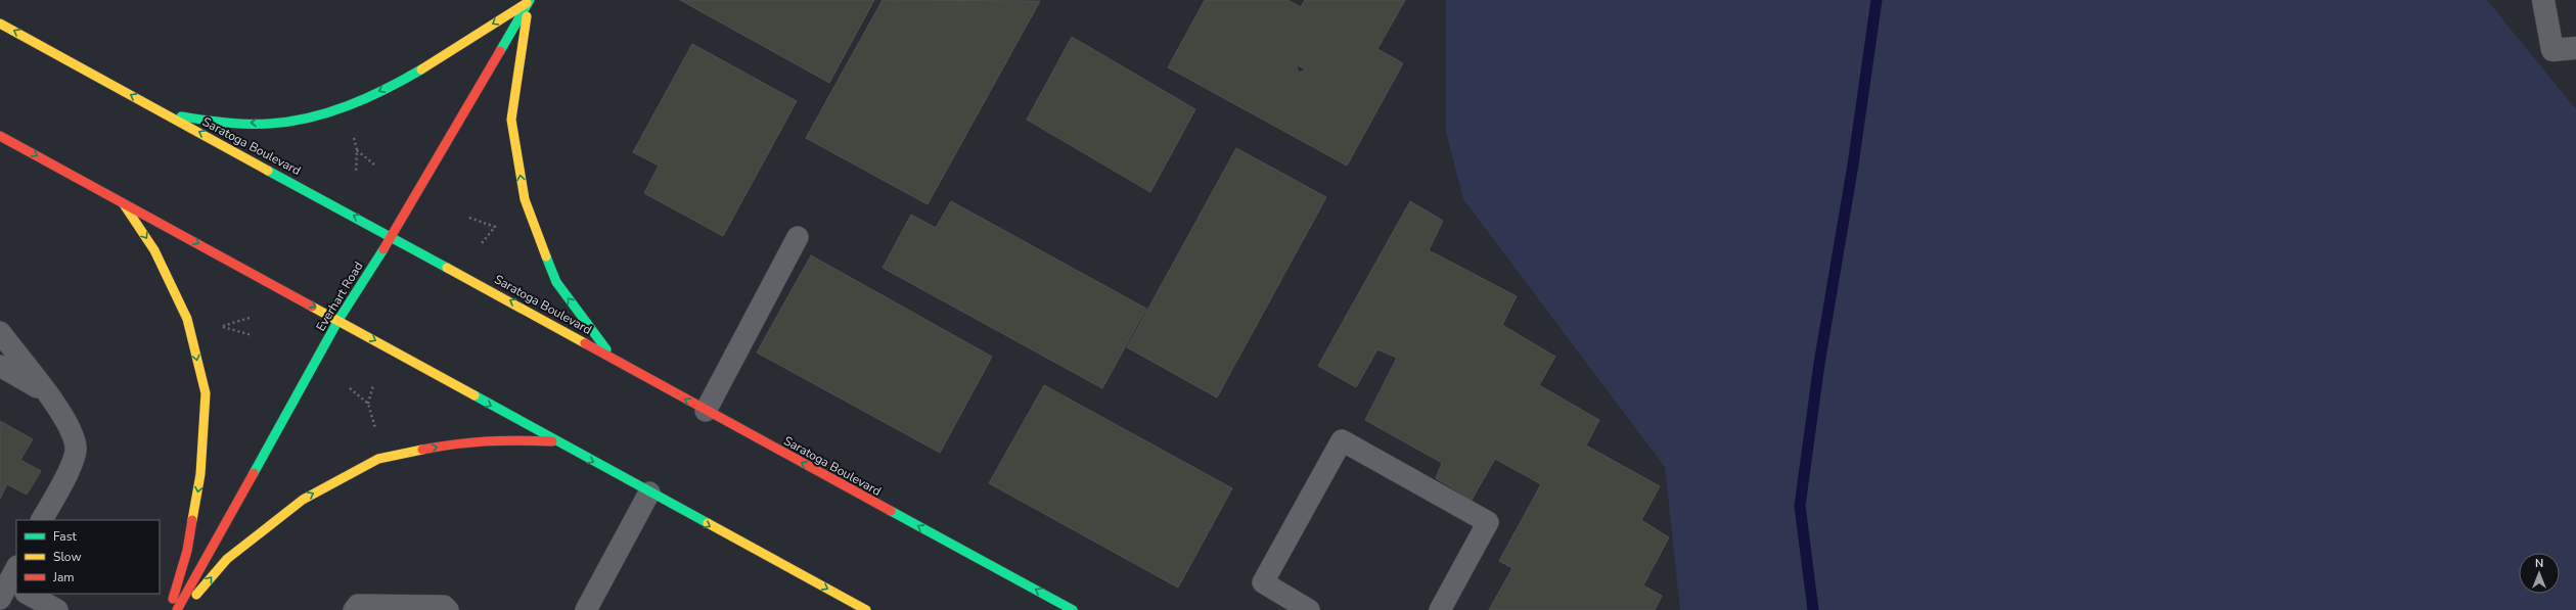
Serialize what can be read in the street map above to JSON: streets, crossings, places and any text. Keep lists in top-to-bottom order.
{
  "streets": {
    "main road": ["Saratoga Boulevard", "Everhart Road"]
  },
  "crossings": [
    ["Saratoga Boulevard", "Everhart Road"]
  ],
  "one_way": ["Saratoga Boulevard"],
  "legend": ["Fast", "Slow", "Jam"],
  "north": "top"
}
